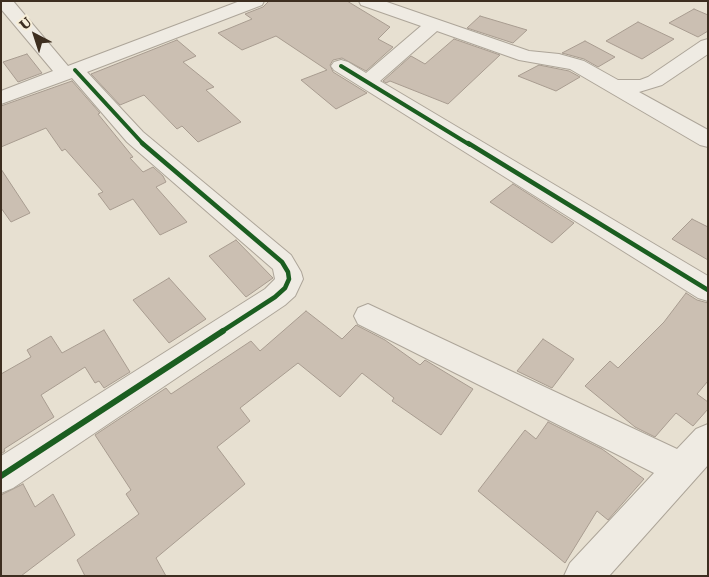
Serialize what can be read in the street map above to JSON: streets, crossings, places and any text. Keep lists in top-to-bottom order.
{
  "north": "top left"
}
